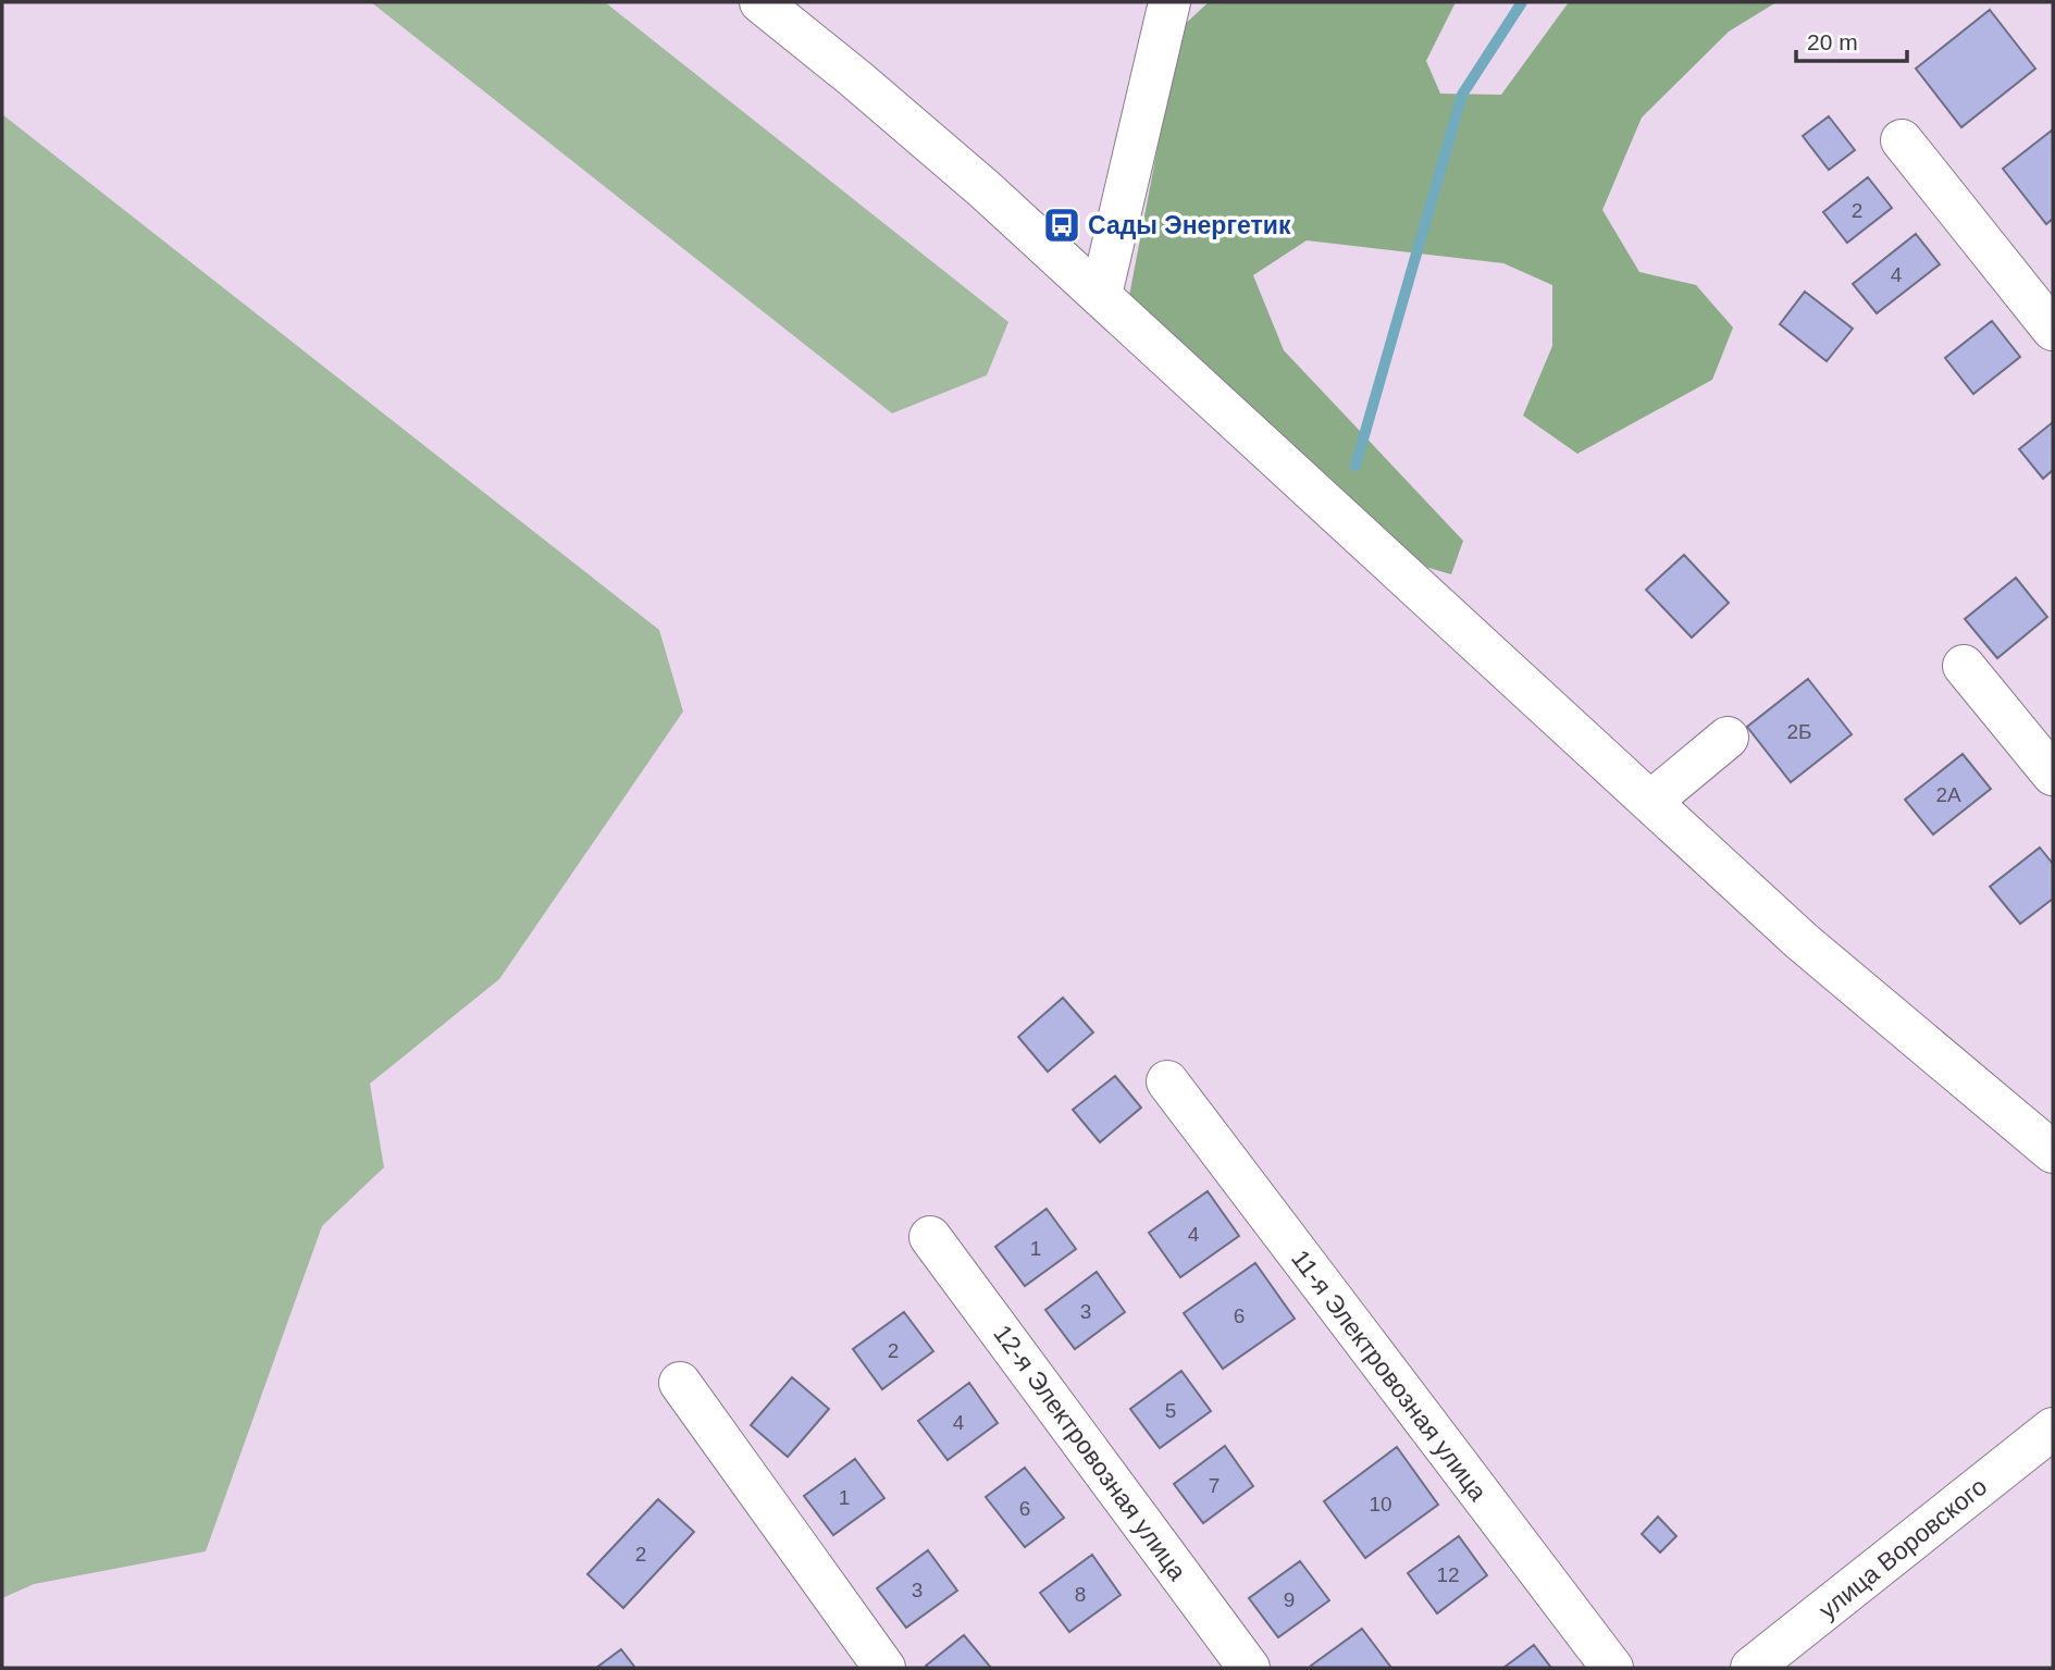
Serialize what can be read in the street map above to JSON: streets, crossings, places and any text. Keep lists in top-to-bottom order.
{
  "streets": {
    "street": ["11-я Электровозная улица", "12-я Электровозная улица", "улица Воровского"]
  },
  "places": {
    "bus stop": ["Сады Энергетик"]
  },
  "house_numbers": [
    "2",
    "4",
    "2Б",
    "2А",
    "4",
    "1",
    "3",
    "6",
    "2",
    "5",
    "4",
    "7",
    "1",
    "10",
    "6",
    "2",
    "12",
    "3",
    "8",
    "9"
  ],
  "scale_bar": "20 m"
}
